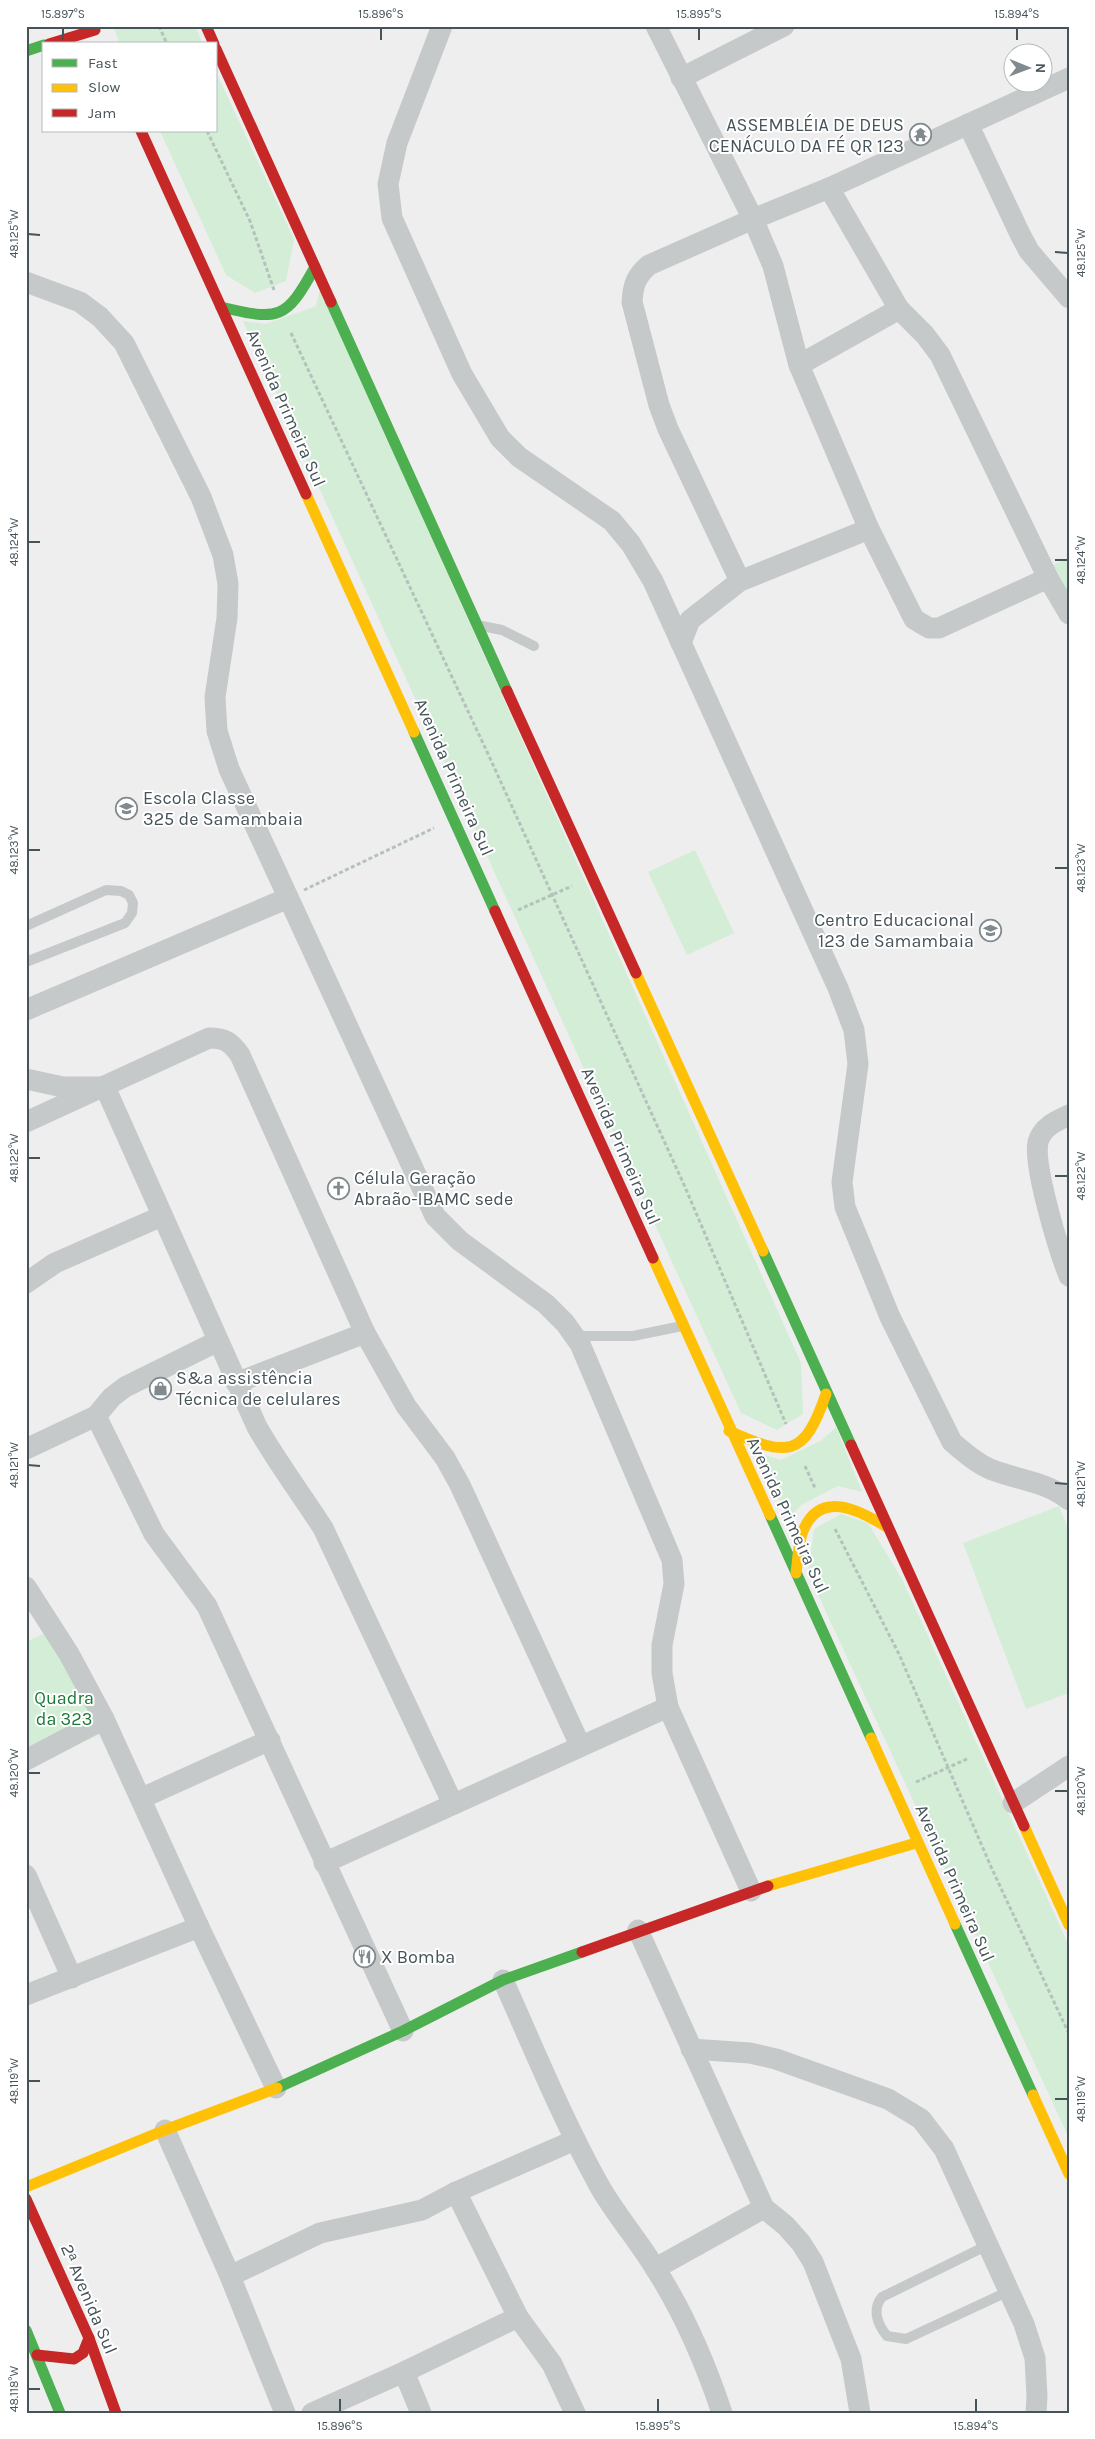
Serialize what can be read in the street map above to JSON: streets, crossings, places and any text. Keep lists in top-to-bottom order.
{
  "streets": {
    "street": ["Avenida Primeira Sul", "2ᵃ Avenida Sul"]
  },
  "parks": ["Quadra da 323"],
  "places": {
    "temple": ["ASSEMBLÉIA DE DEUS CENÁCULO DA FÉ QR 123"],
    "school or university": ["Escola Classe 325 de Samambaia", "Centro Educacional 123 de Samambaia"],
    "church": ["Célula Geração Abraão-IBAMC sede"],
    "shop": ["S&a assistência Técnica de celulares"],
    "restaurant": ["X Bomba"]
  },
  "legend": ["Fast", "Slow", "Jam"],
  "north": "right",
  "coordinates": [
    "15.897°S",
    "15.896°S",
    "15.895°S",
    "15.894°S",
    "48.125°W",
    "48.124°W",
    "48.123°W",
    "48.122°W",
    "48.121°W",
    "48.120°W",
    "48.119°W",
    "48.118°W"
  ]
}
